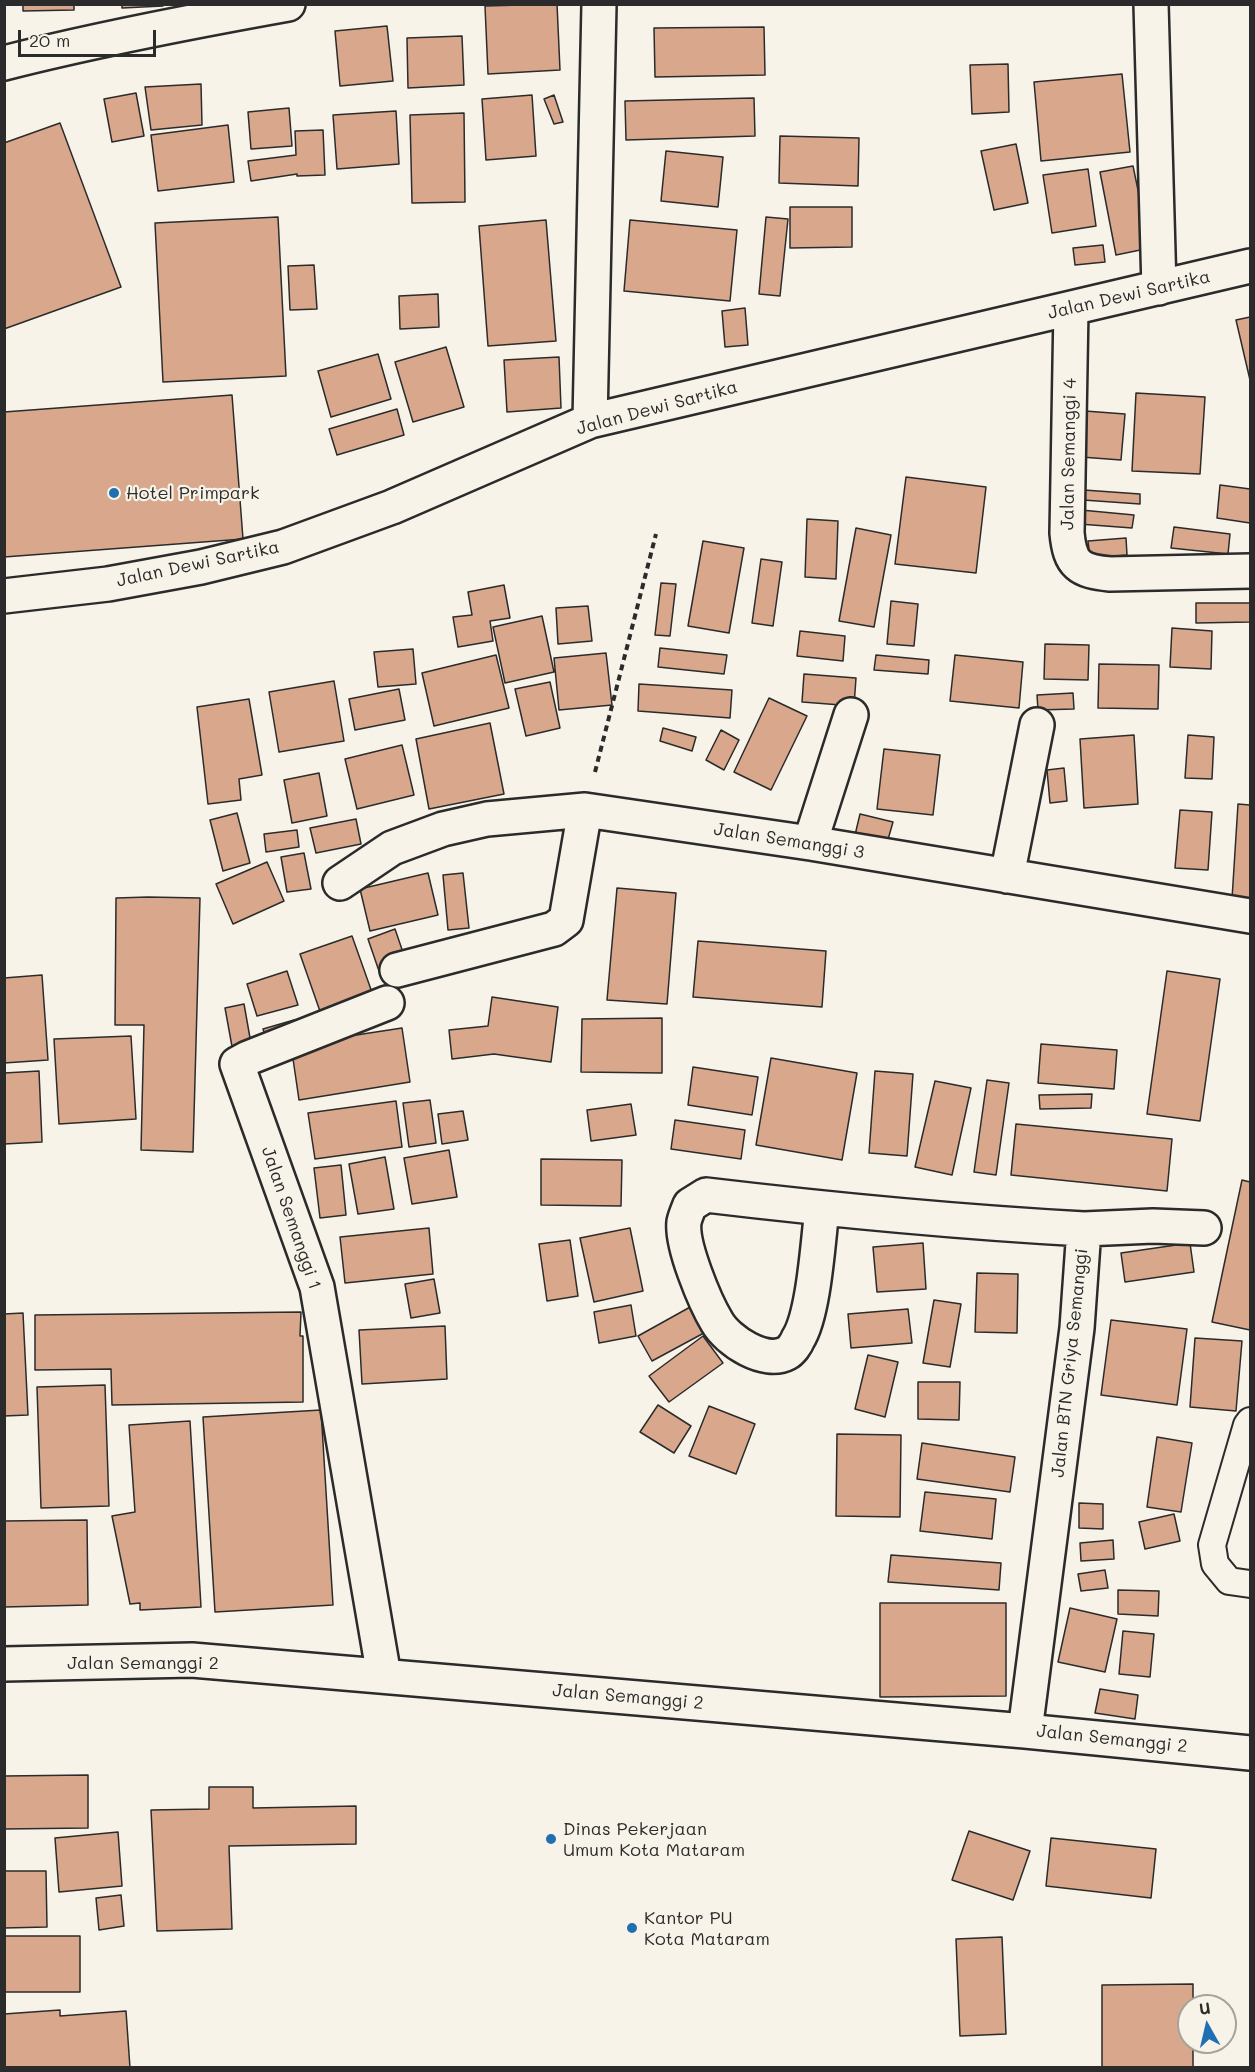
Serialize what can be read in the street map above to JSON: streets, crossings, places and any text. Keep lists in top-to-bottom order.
{
  "streets": {
    "street": [
      "Jalan Dewi Sartika",
      "Jalan Semanggi 4",
      "Jalan Semanggi 3",
      "Jalan Semanggi 1",
      "Jalan BTN Griya Semanggi",
      "Jalan Semanggi 2"
    ]
  },
  "crossings": [
    ["Jalan Dewi Sartika", "Jalan Semanggi 4"],
    ["Jalan Semanggi 1", "Jalan Semanggi 2"],
    ["Jalan BTN Griya Semanggi", "Jalan Semanggi 2"]
  ],
  "places": ["Hotel Primpark", "Dinas Pekerjaan Umum Kota Mataram", "Kantor PU Kota Mataram"],
  "scale_bar": "20 m",
  "north": "top"
}
